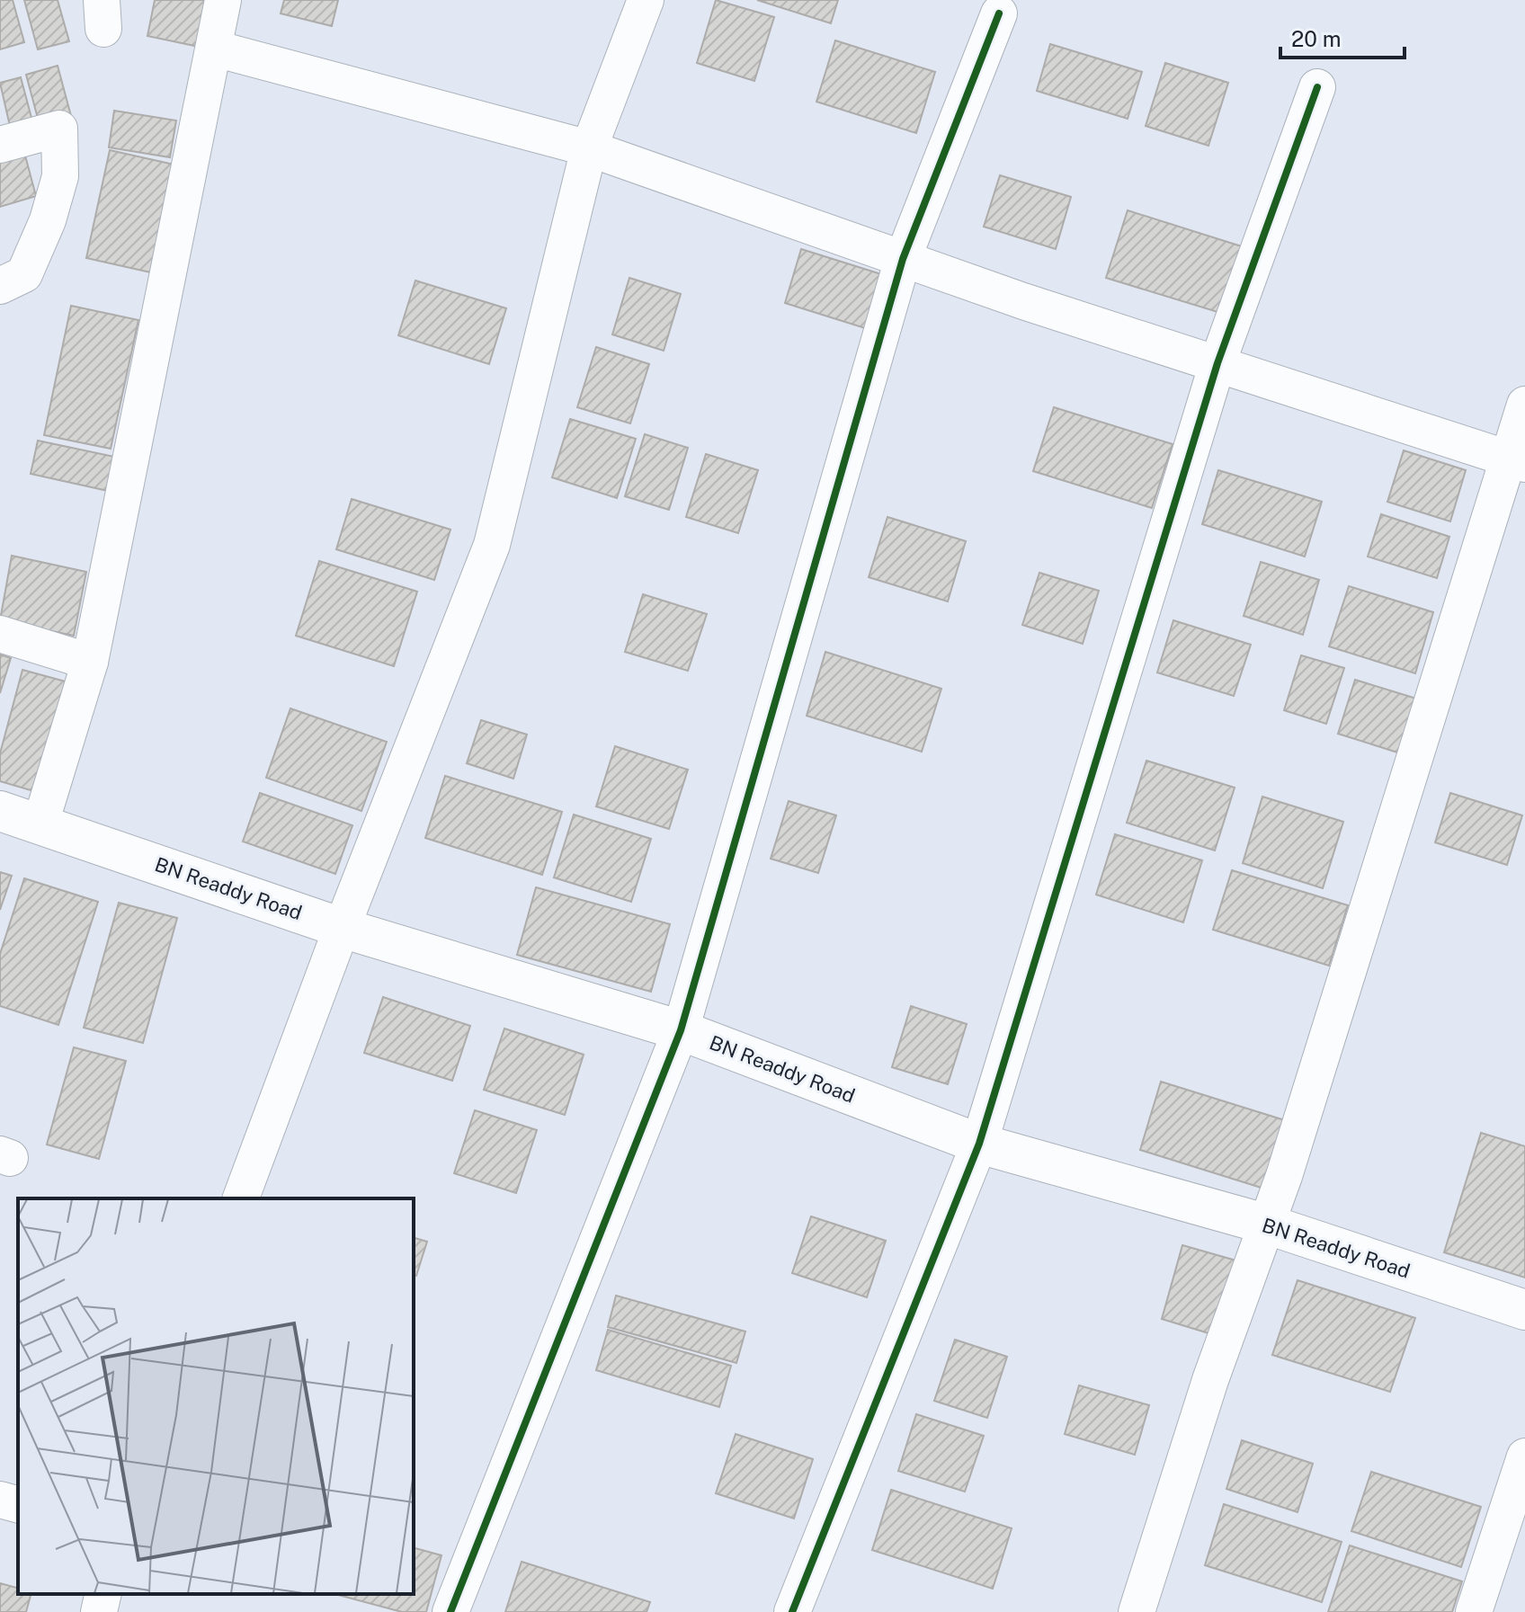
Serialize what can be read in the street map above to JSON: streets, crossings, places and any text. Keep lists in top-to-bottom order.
{
  "streets": {
    "street": ["BN Readdy Road"]
  },
  "scale_bar": "20 m"
}
